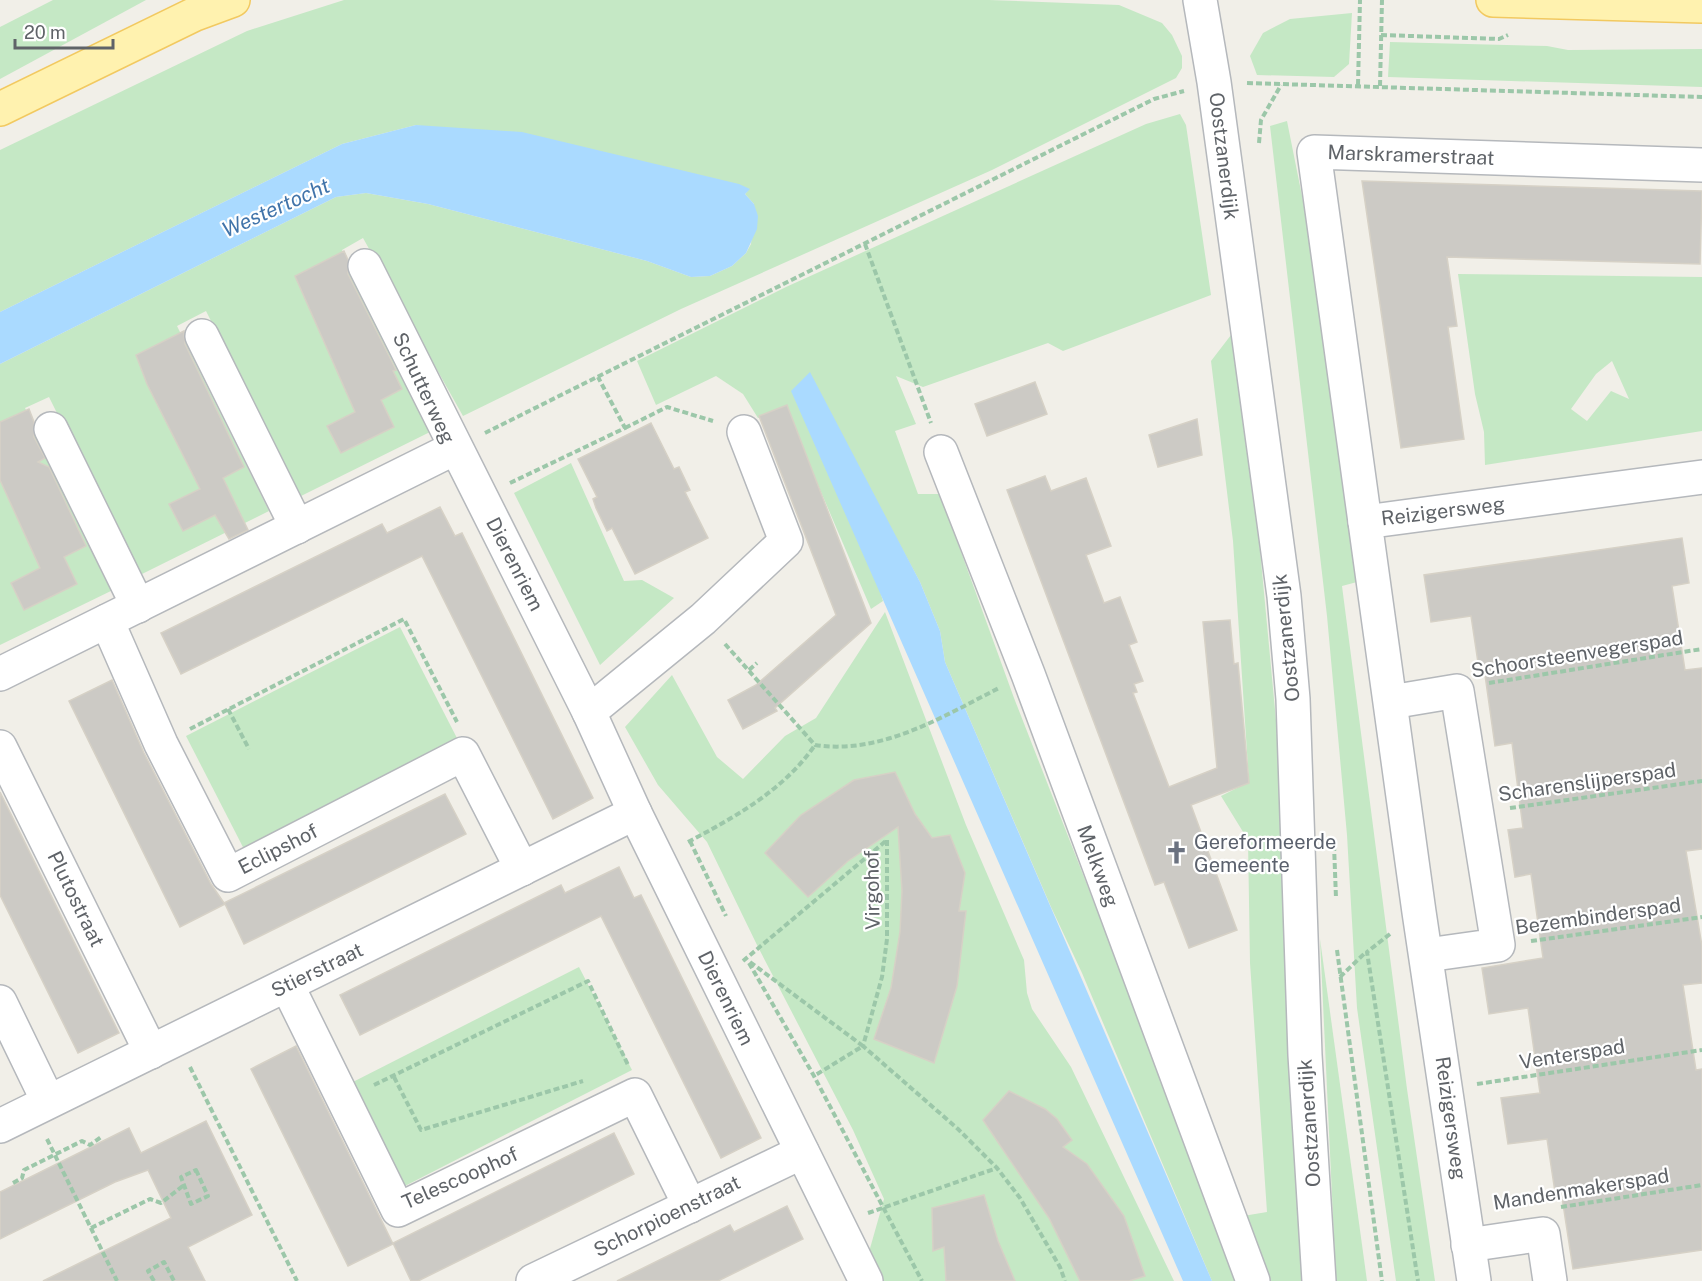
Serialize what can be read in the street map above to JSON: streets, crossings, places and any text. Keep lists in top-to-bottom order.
{
  "streets": {
    "street": [
      "Marskramerstraat",
      "Oostzanerdijk",
      "Schutterweg",
      "Reizigersweg",
      "Dierenriem",
      "Eclipshof",
      "Melkweg",
      "Plutostraat",
      "Stierstraat",
      "Telescoophof",
      "Schorpioenstraat"
    ],
    "path": [
      "Schoorsteenvegerspad",
      "Scharenslijperspad",
      "Virgohof",
      "Bezembinderspad",
      "Venterspad",
      "Mandenmakerspad"
    ]
  },
  "crossings": [
    ["Marskramerstraat", "Reizigersweg"],
    ["Schutterweg", "Dierenriem"],
    ["Schutterweg", "Eclipshof"],
    ["Reizigersweg", "Venterspad"],
    ["Dierenriem", "Virgohof"],
    ["Dierenriem", "Stierstraat"],
    ["Dierenriem", "Schorpioenstraat"],
    ["Plutostraat", "Stierstraat"],
    ["Stierstraat", "Telescoophof"],
    ["Telescoophof", "Schorpioenstraat"]
  ],
  "water": ["Westertocht"],
  "places": {
    "church": ["Gereformeerde Gemeente"]
  },
  "scale_bar": "20 m"
}
